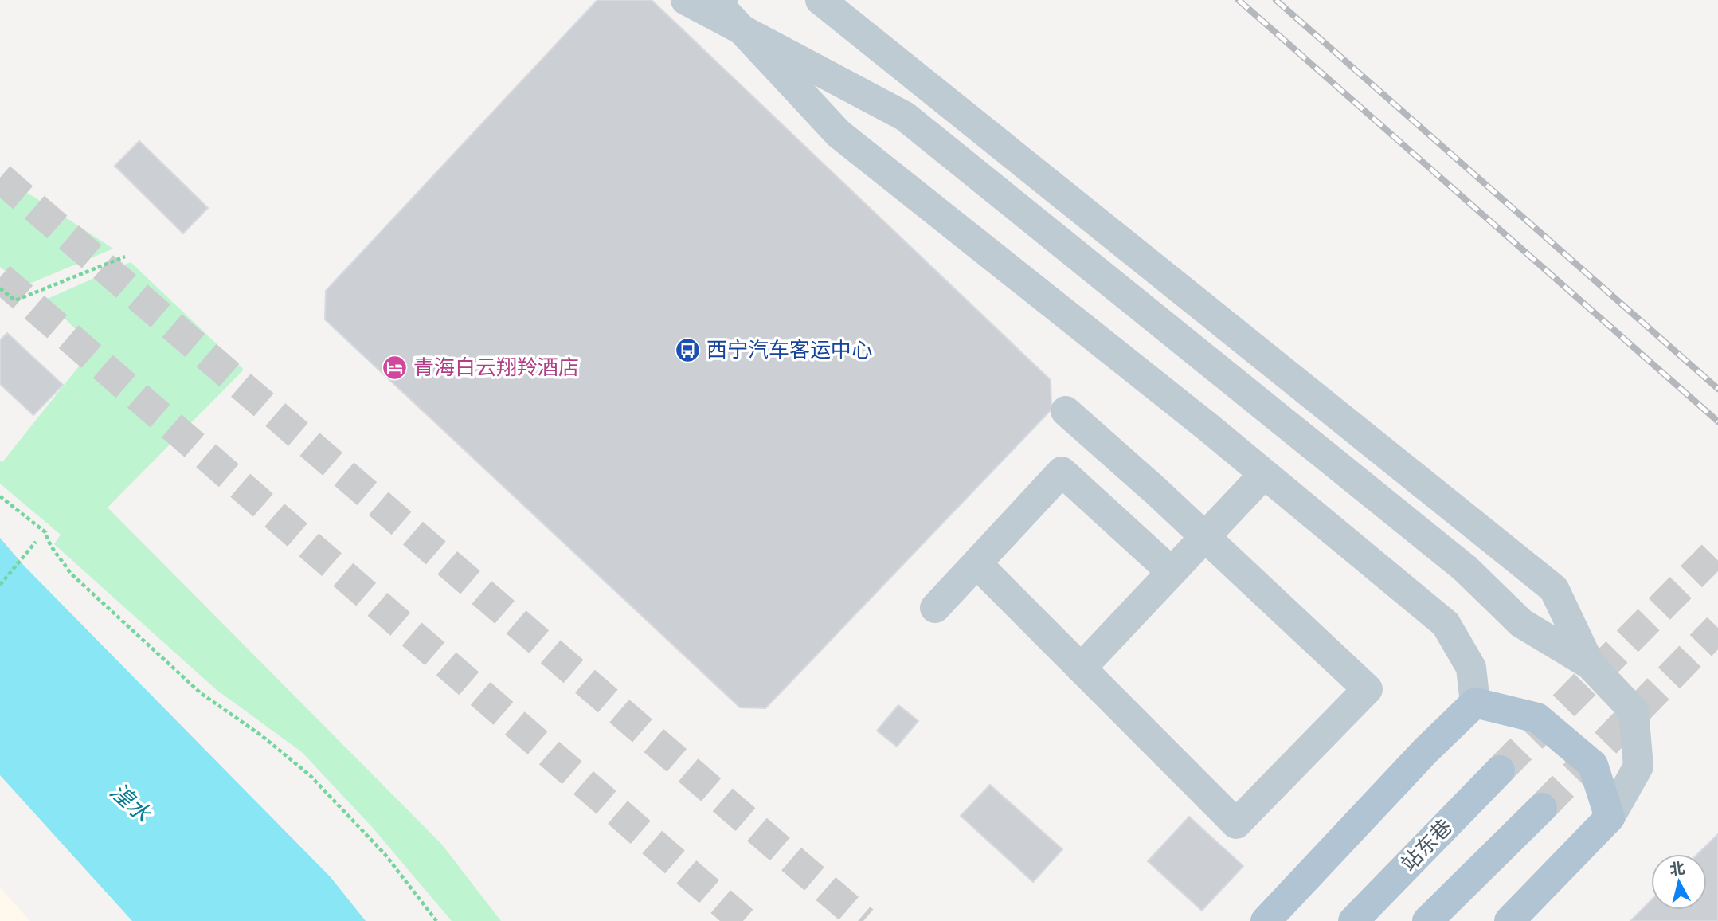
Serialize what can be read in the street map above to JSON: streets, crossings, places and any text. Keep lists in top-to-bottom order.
{
  "streets": {
    "main road": ["站东巷"]
  },
  "water": ["湟水"],
  "places": {
    "bus stop": ["西宁汽车客运中心"],
    "hotel": ["青海白云翔羚酒店"]
  },
  "north": "top"
}
